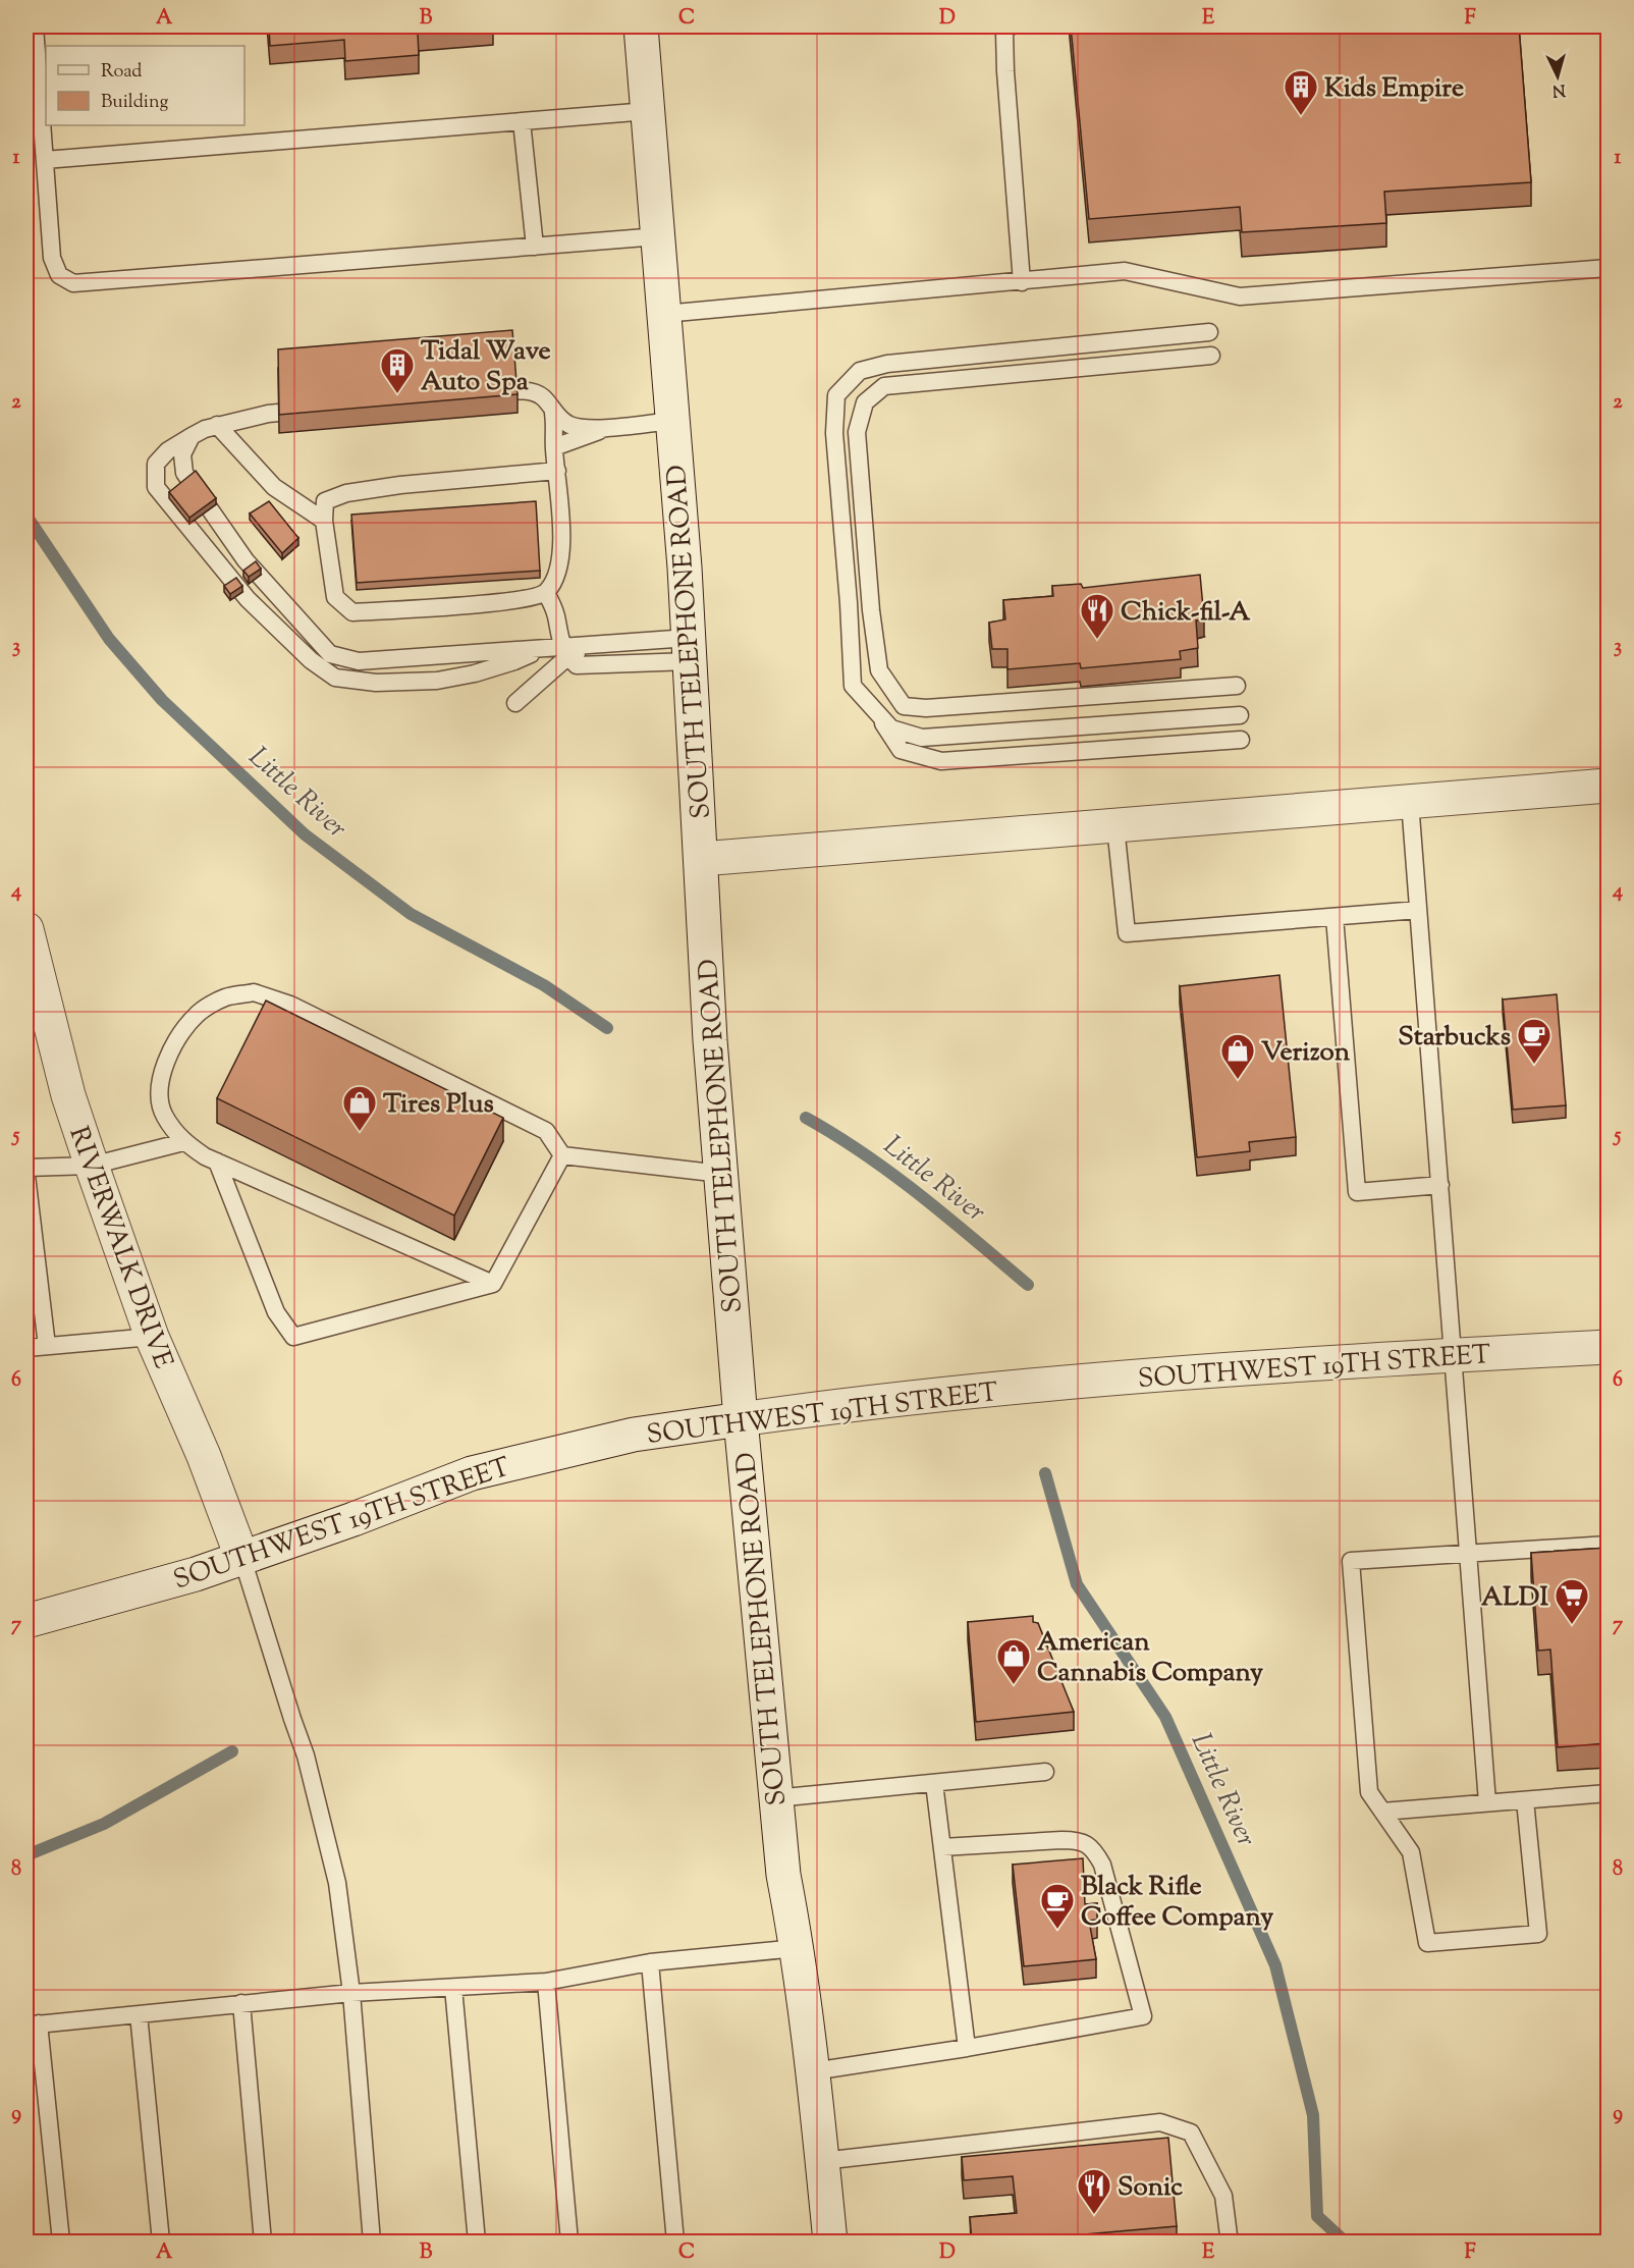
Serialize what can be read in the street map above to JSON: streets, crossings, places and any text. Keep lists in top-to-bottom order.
{
  "streets": {
    "main road": ["SOUTH TELEPHONE ROAD", "RIVERWALK DRIVE", "SOUTHWEST 19TH STREET"]
  },
  "crossings": [
    ["SOUTH TELEPHONE ROAD", "SOUTHWEST 19TH STREET"],
    ["RIVERWALK DRIVE", "SOUTHWEST 19TH STREET"]
  ],
  "water": ["Little River"],
  "places": {
    "building": ["Kids Empire", "Tidal Wave Auto Spa"],
    "restaurant": ["Chick-fil-A", "Sonic"],
    "cafe": ["Starbucks", "Black Rifle Coffee Company"],
    "shop": ["Verizon", "Tires Plus", "American Cannabis Company"],
    "supermarket": ["ALDI"]
  },
  "legend": ["Road", "Building"],
  "north": "bottom",
  "grid": {
    "columns": [
      "A",
      "B",
      "C",
      "D",
      "E",
      "F"
    ],
    "rows": [
      "1",
      "2",
      "3",
      "4",
      "5",
      "6",
      "7",
      "8",
      "9"
    ]
  }
}
